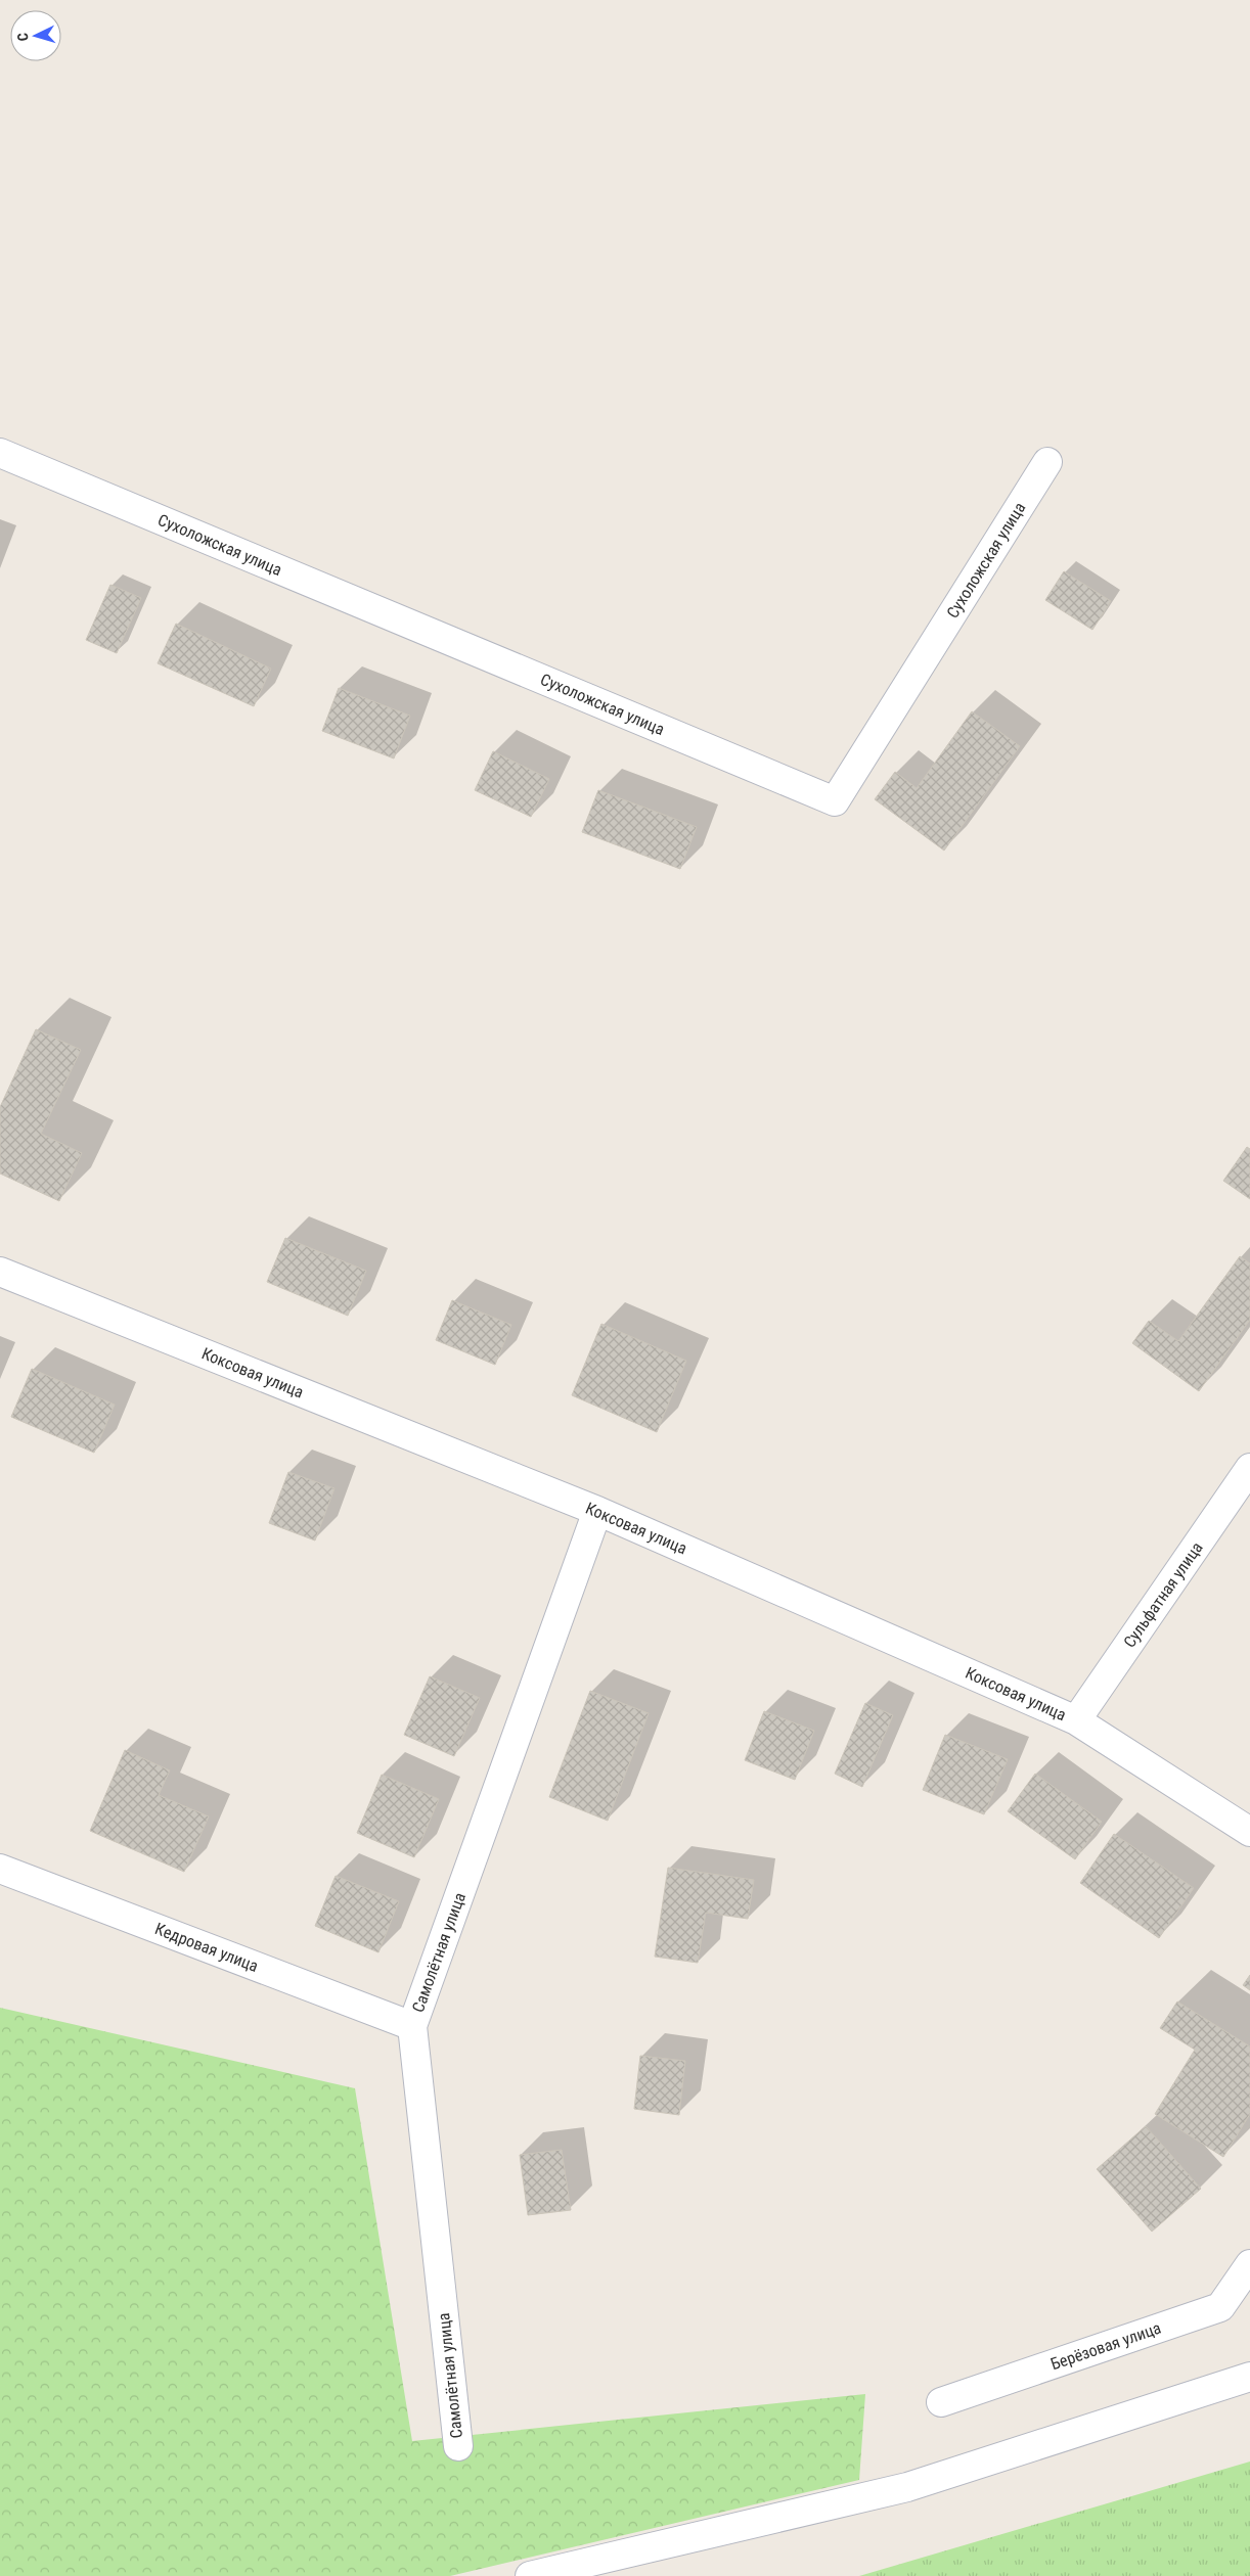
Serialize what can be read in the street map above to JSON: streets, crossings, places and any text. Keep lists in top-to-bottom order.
{
  "streets": {
    "street": [
      "Сухоложская улица",
      "Коксовая улица",
      "Сульфатная улица",
      "Кедровая улица",
      "Самолётная улица",
      "Берёзовая улица"
    ]
  },
  "crossings": [
    ["Коксовая улица", "Сульфатная улица"],
    ["Коксовая улица", "Самолётная улица"],
    ["Кедровая улица", "Самолётная улица"]
  ],
  "north": "left"
}
